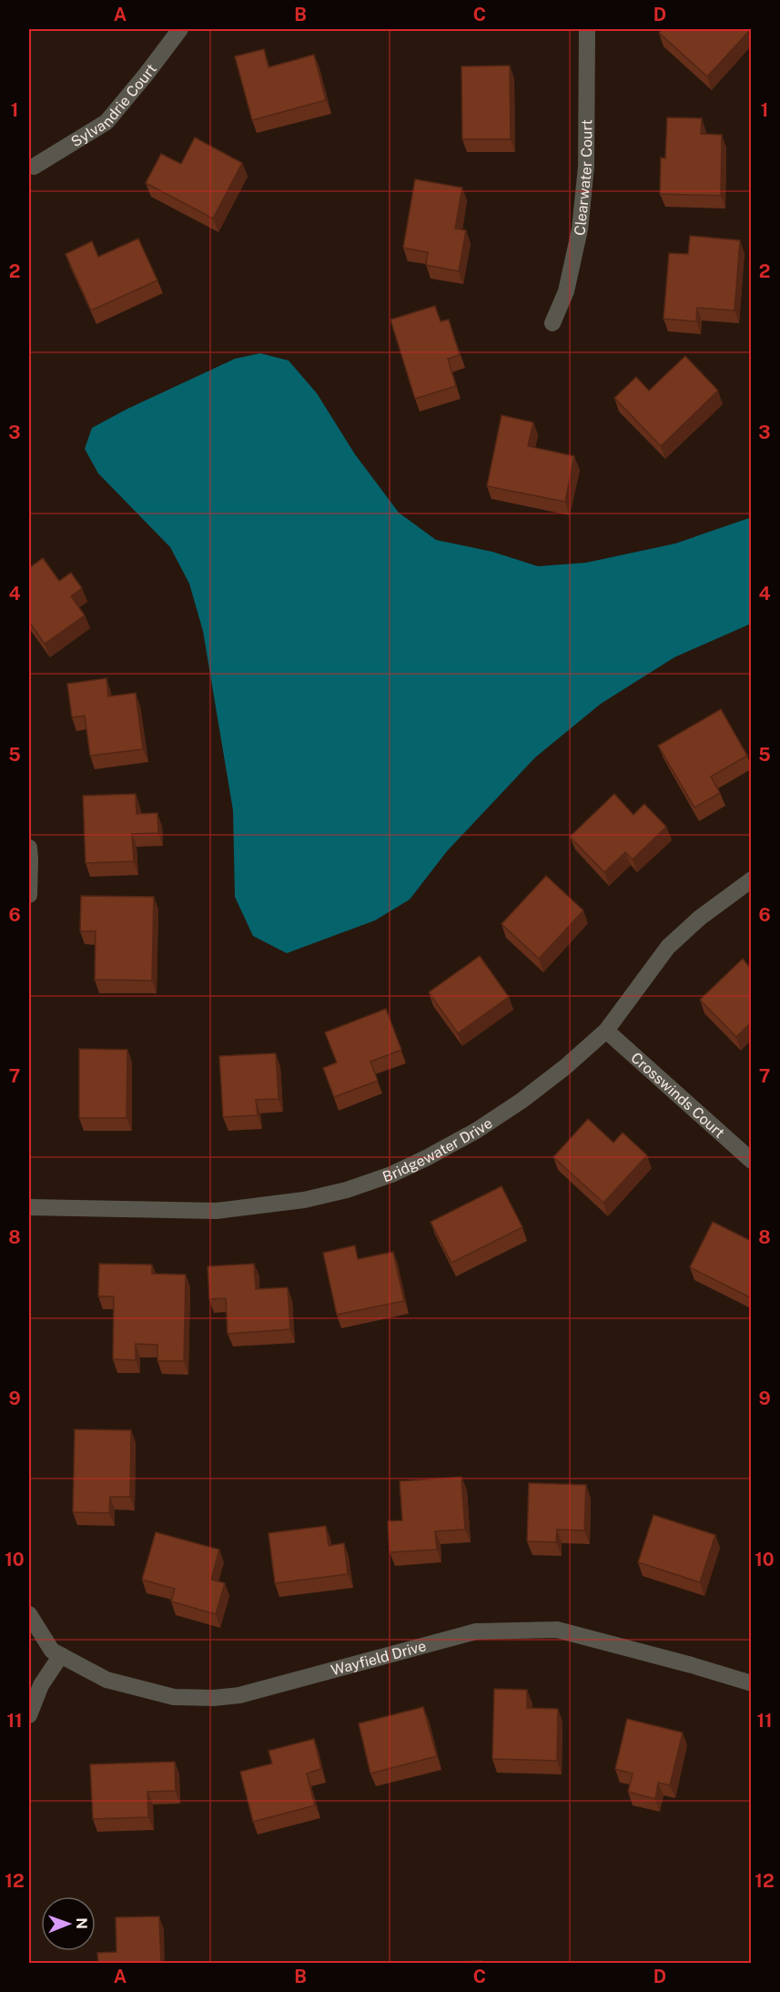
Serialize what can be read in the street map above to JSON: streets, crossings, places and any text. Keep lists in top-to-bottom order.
{
  "streets": {
    "street": [
      "Sylvandrie Court",
      "Clearwater Court",
      "Crosswinds Court",
      "Bridgewater Drive",
      "Wayfield Drive"
    ]
  },
  "crossings": [
    ["Crosswinds Court", "Bridgewater Drive"]
  ],
  "north": "right",
  "grid": {
    "columns": [
      "A",
      "B",
      "C",
      "D"
    ],
    "rows": [
      "1",
      "2",
      "3",
      "4",
      "5",
      "6",
      "7",
      "8",
      "9",
      "10",
      "11",
      "12"
    ]
  }
}
